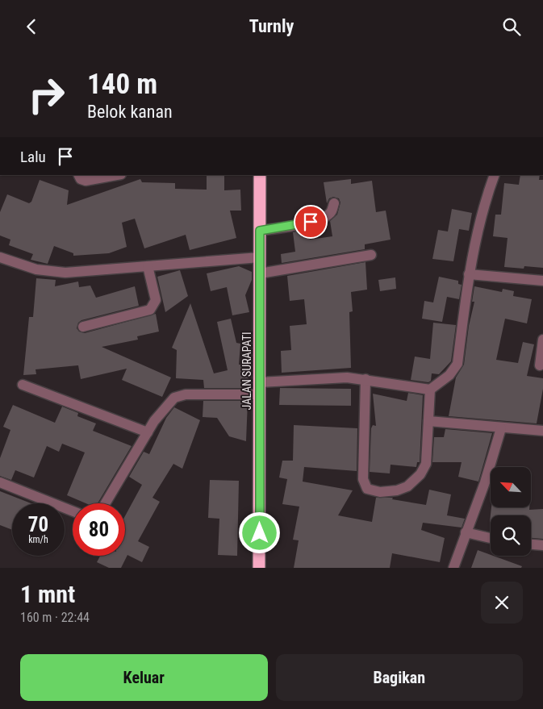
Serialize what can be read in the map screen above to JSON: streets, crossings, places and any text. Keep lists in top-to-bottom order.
{
  "streets": {
    "highway": ["JALAN SURAPATI"]
  },
  "north": "top left",
  "page": {
    "header": "Turnly",
    "turn": ["140 m", "Belok kanan"],
    "then": "Lalu",
    "speed": "70 km/h",
    "limit": "80",
    "heading": ["1 mnt", "160 m · 22:44"],
    "buttons": ["Keluar", "Bagikan"]
  }
}
